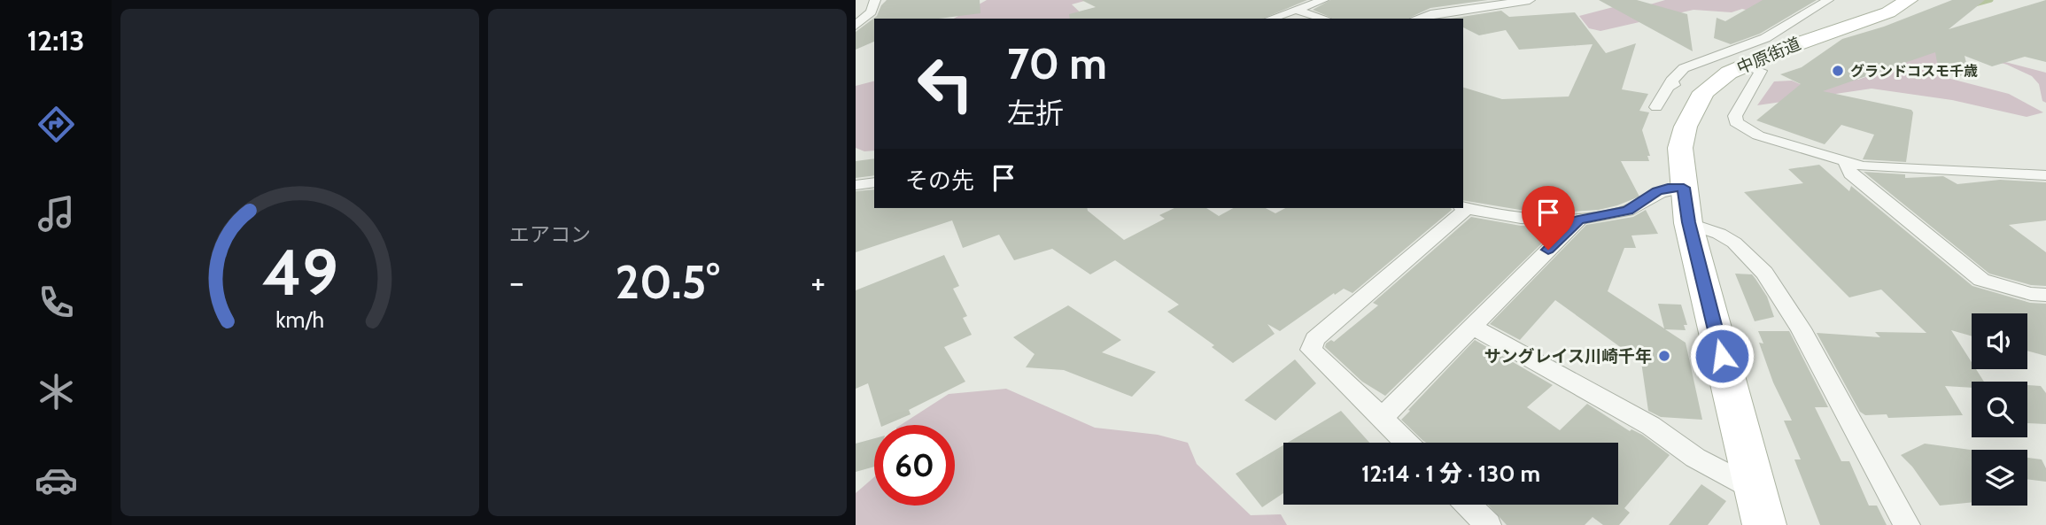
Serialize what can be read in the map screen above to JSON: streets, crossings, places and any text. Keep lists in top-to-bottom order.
{
  "streets": {
    "main road": ["中原街道"]
  },
  "places": ["グランドコスモ千歳", "サングレイス川崎千年"],
  "page": {
    "tabs": "12:13",
    "tile": "エアコン",
    "turn": ["70 m", "左折"],
    "then": "その先",
    "heat": ["−", "20.5°", "+"],
    "limit": "60",
    "trip": "12:14 · 1 分 · 130 m",
    "gauge": ["49", "km/h"]
  }
}
